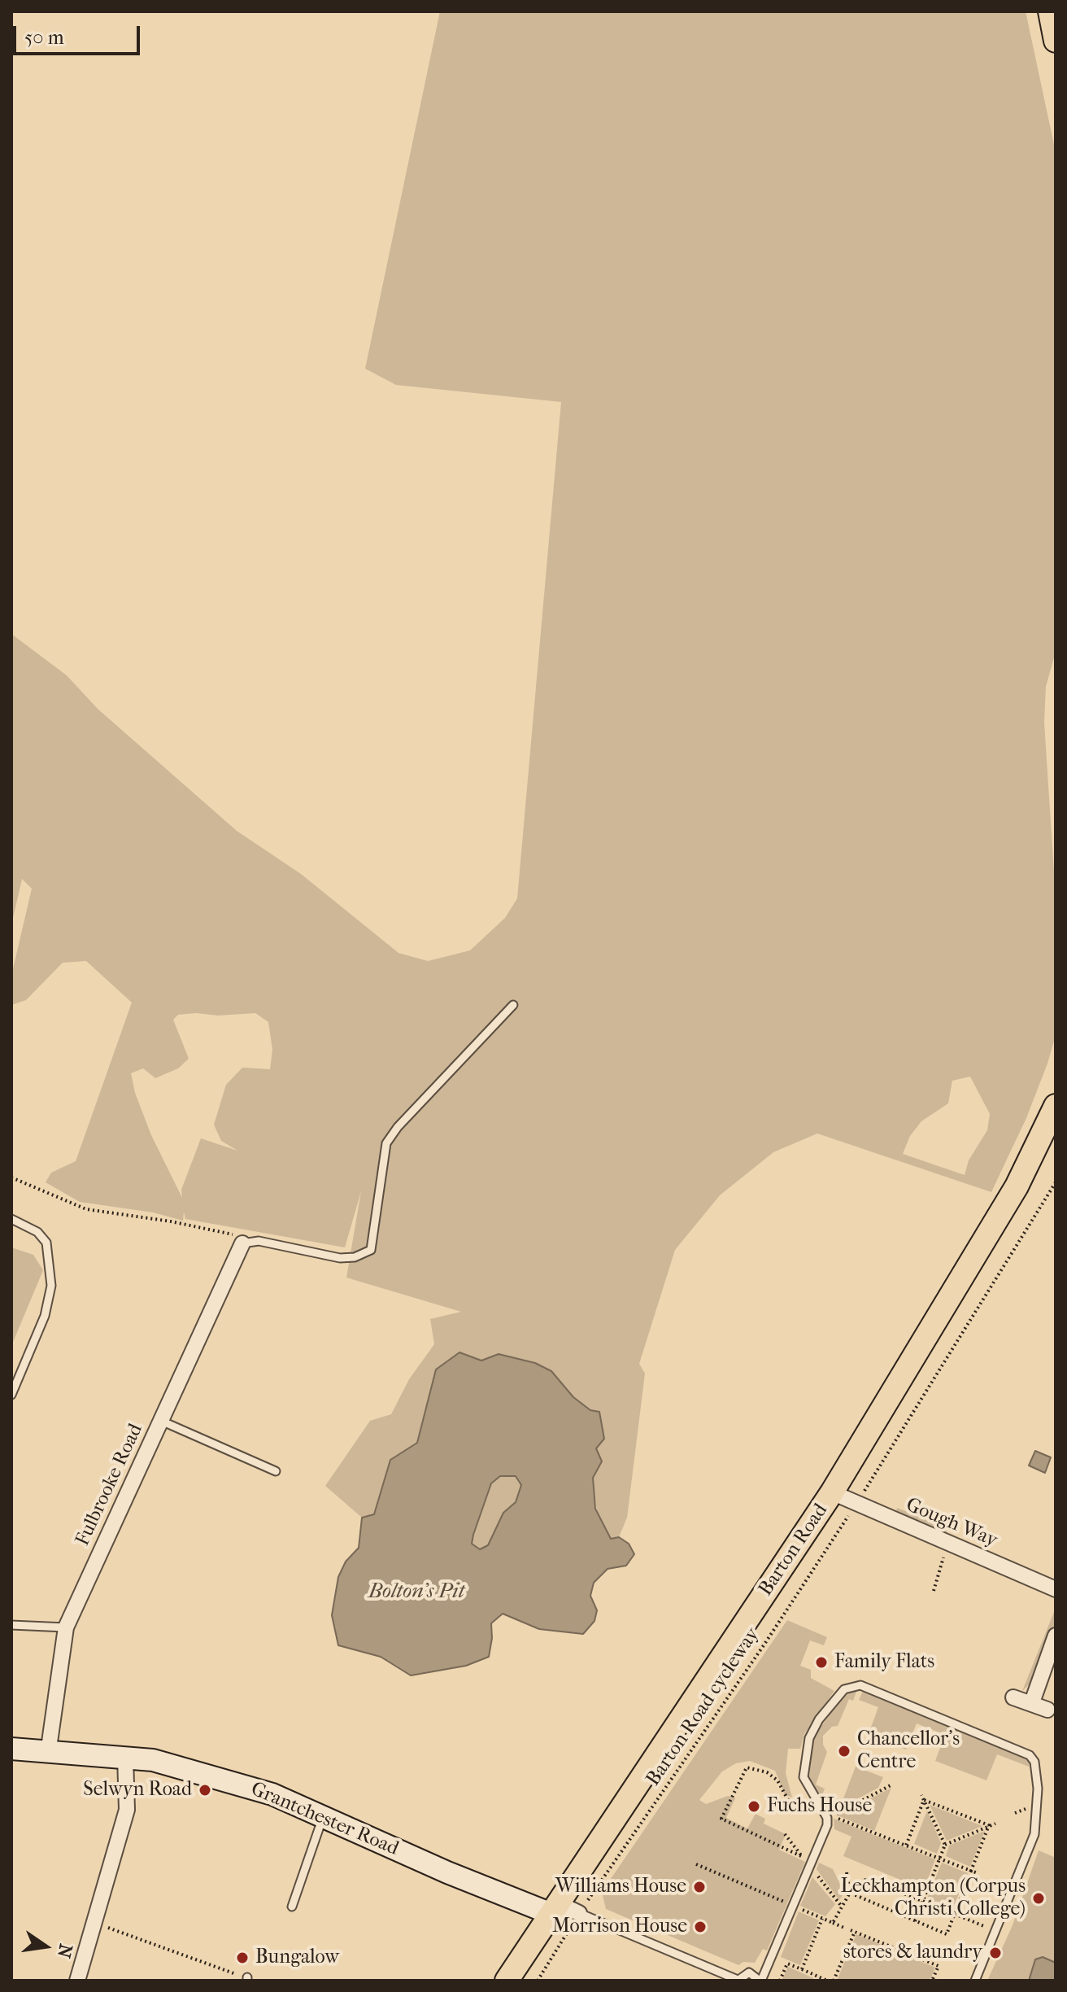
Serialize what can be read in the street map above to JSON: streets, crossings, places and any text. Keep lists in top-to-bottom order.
{
  "streets": {
    "main road": ["Barton Road"],
    "street": ["Fulbrooke Road", "Gough Way", "Grantchester Road"],
    "path": ["Barton Road cycleway"]
  },
  "crossings": [
    ["Fulbrooke Road", "Grantchester Road"],
    ["Gough Way", "Barton Road"],
    ["Gough Way", "Barton Road cycleway"],
    ["Barton Road", "Barton Road cycleway"],
    ["Barton Road", "Grantchester Road"],
    ["Barton Road cycleway", "Grantchester Road"]
  ],
  "water": ["Bolton’s Pit"],
  "places": [
    "Family Flats",
    "Chancellor's Centre",
    "Selwyn Road",
    "Fuchs House",
    "Williams House",
    "Leckhampton (Corpus Christi College)",
    "Morrison House",
    "stores & laundry",
    "Bungalow"
  ],
  "scale_bar": "50 m",
  "north": "right"
}
